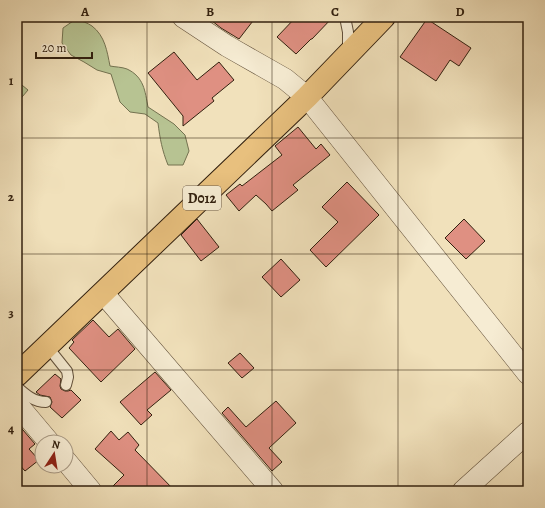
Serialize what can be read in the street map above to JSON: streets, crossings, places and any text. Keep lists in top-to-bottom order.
{
  "streets": {
    "main road": ["D012"]
  },
  "scale_bar": "20 m",
  "north": "top",
  "grid": {
    "columns": [
      "A",
      "B",
      "C",
      "D"
    ],
    "rows": [
      "1",
      "2",
      "3",
      "4"
    ]
  }
}
